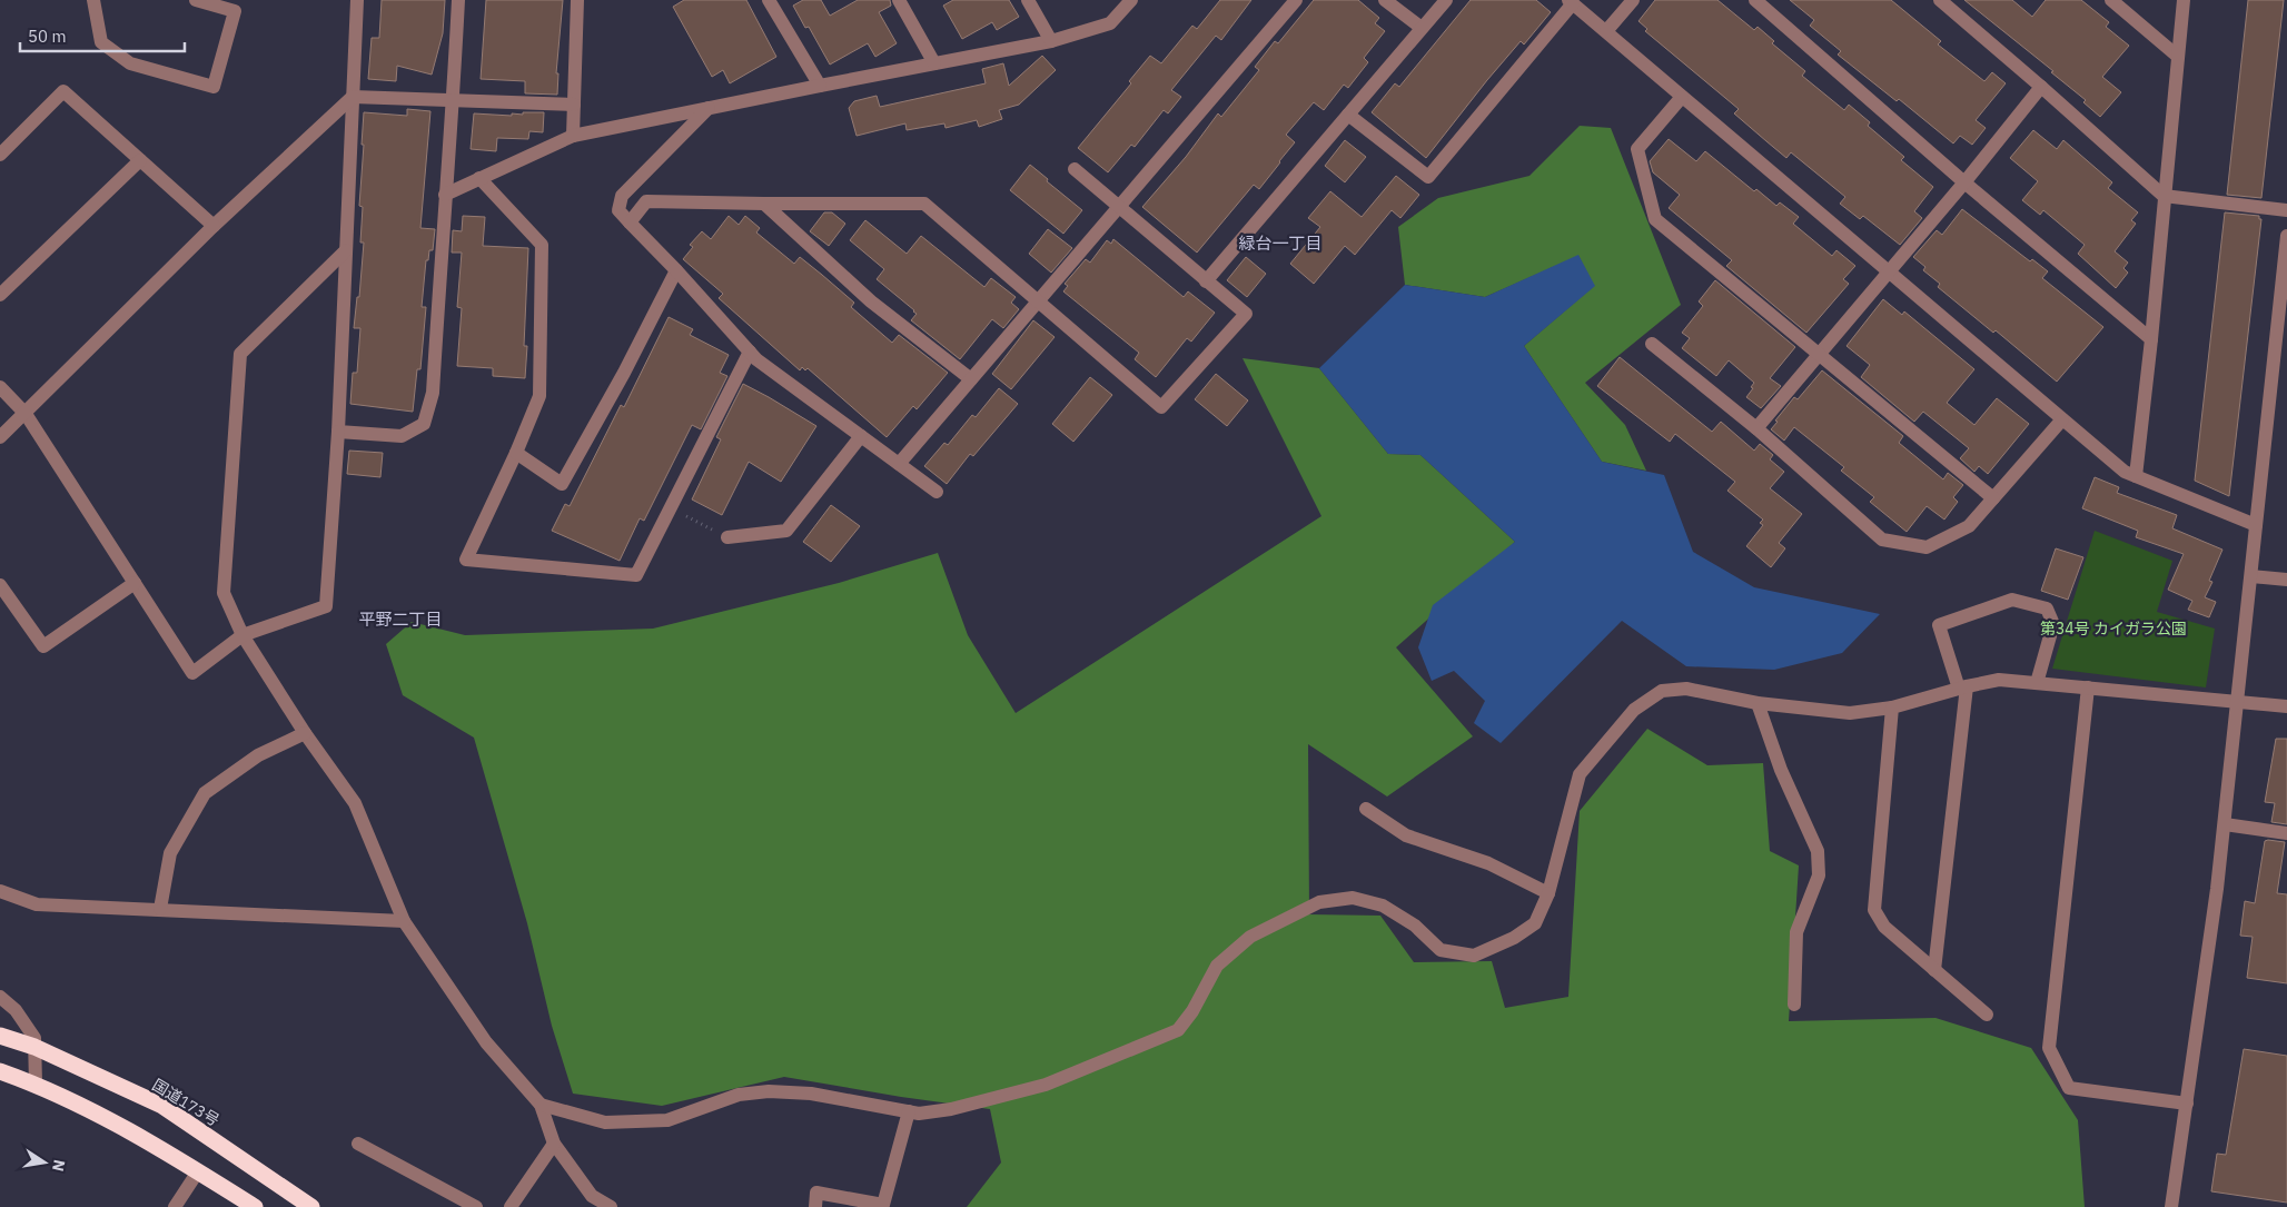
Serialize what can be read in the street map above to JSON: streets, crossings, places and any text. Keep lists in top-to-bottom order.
{
  "streets": {
    "highway": ["国道173号"]
  },
  "districts": ["緑台一丁目", "平野二丁目"],
  "parks": ["第34号 カイガラ公園"],
  "scale_bar": "50 m",
  "north": "right"
}
